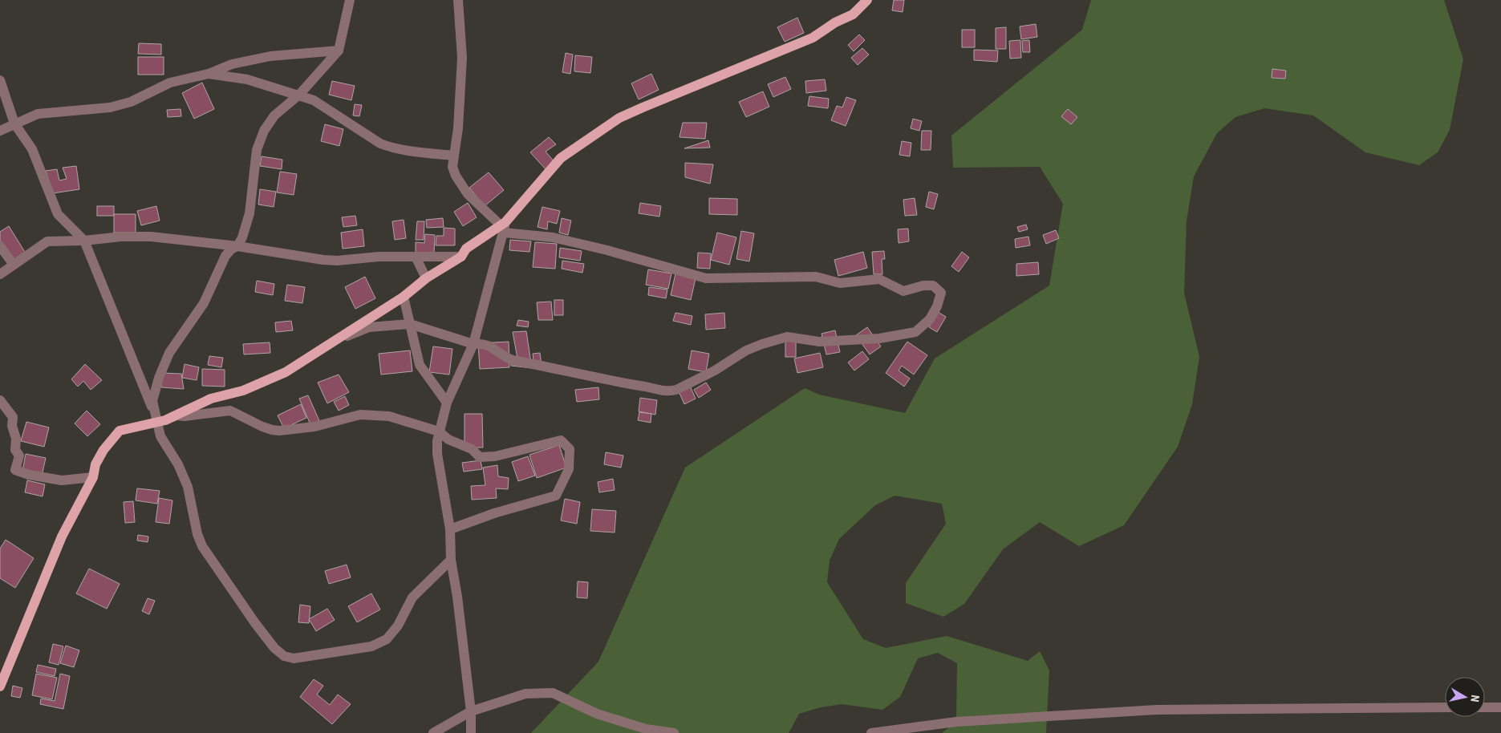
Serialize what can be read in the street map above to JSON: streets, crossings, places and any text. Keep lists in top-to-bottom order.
{
  "north": "right"
}
